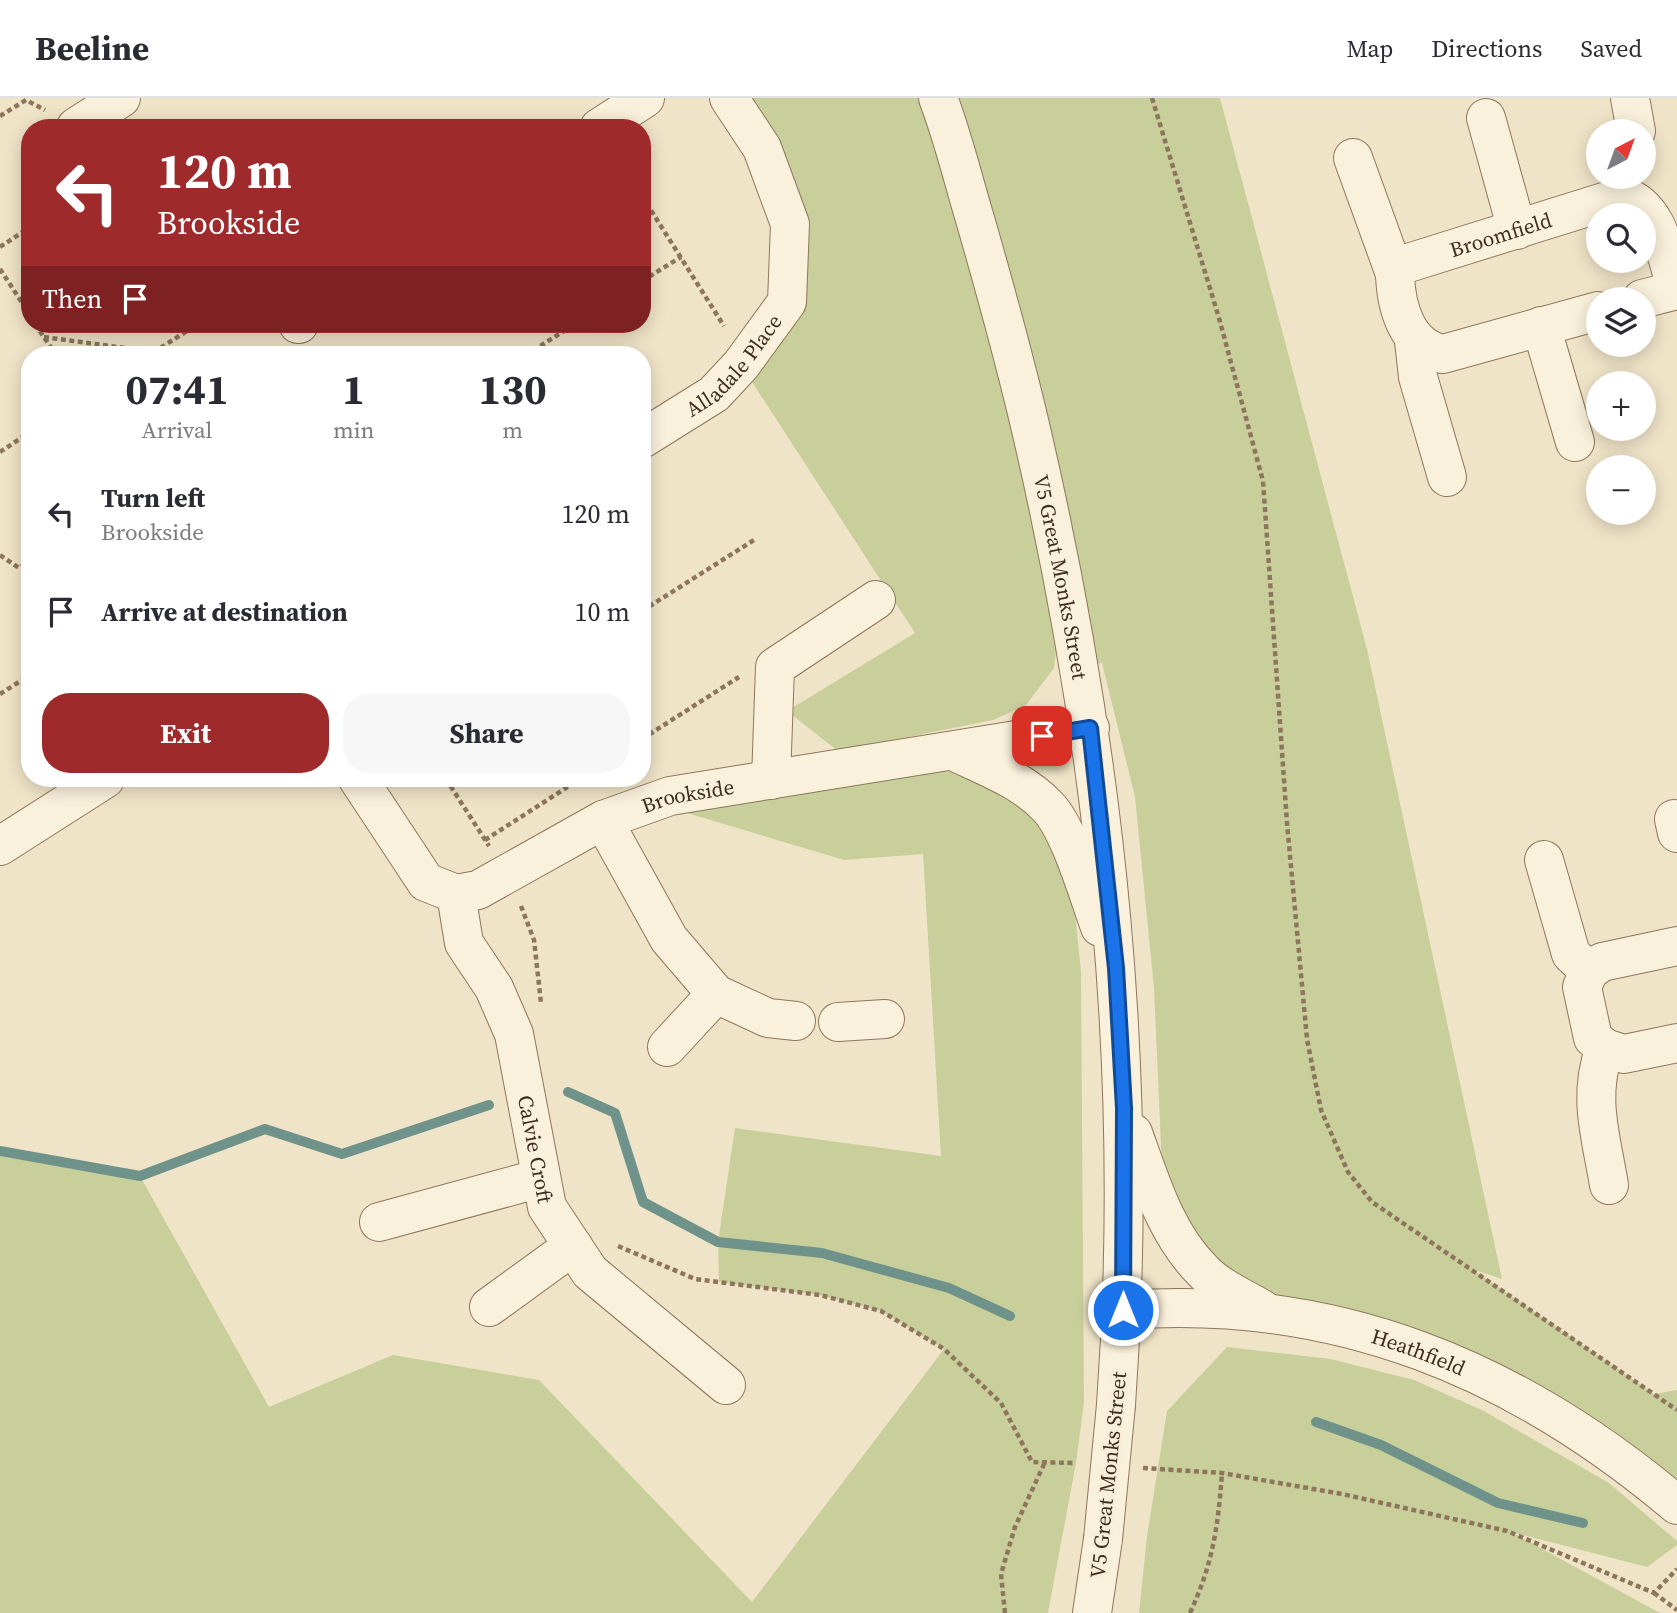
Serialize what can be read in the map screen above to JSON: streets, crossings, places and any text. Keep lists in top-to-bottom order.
{
  "streets": {
    "street": [
      "Broomfield",
      "Alladale Place",
      "V5 Great Monks Street",
      "Brookside",
      "Calvie Croft",
      "Heathfield"
    ]
  },
  "crossings": [
    ["V5 Great Monks Street", "Brookside"],
    ["V5 Great Monks Street", "Heathfield"],
    ["Brookside", "Calvie Croft"]
  ],
  "north": "top right",
  "page": {
    "header": "Beeline",
    "nav": ["Map", "Directions", "Saved"],
    "map_buttons": ["+", "−"],
    "turn": ["120 m", "Brookside"],
    "then": "Then",
    "eta": [
      "07:41",
      "Arrival",
      "1",
      "min",
      "130",
      "m"
    ],
    "list": [
      {
        "name": "Turn left",
        "note": "Brookside",
        "value": "120 m"
      },
      {
        "name": "Arrive at destination",
        "value": "10 m"
      }
    ],
    "buttons": ["Exit", "Share"]
  }
}
